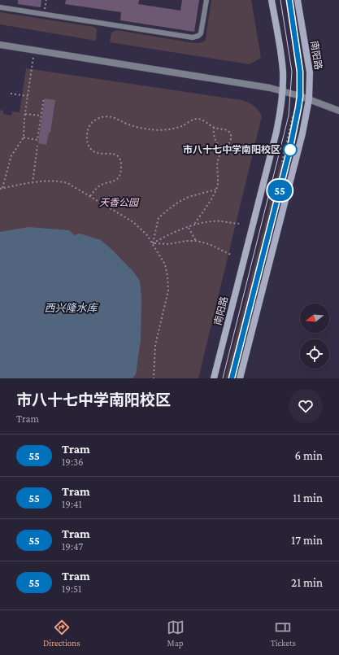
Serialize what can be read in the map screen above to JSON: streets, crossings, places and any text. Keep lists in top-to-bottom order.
{
  "streets": {
    "main road": ["南阳路"]
  },
  "water": ["西兴隆水库"],
  "parks": ["天香公园"],
  "places": ["市八十七中学南阳校区"],
  "lines": ["tram line 55"],
  "north": "left",
  "page": {
    "on_map": "55",
    "heading": ["市八十七中学南阳校区", "Tram"],
    "list": [
      {
        "mark": "55",
        "name": "Tram",
        "note": "19:36",
        "value": "6 min"
      },
      {
        "mark": "55",
        "name": "Tram",
        "note": "19:41",
        "value": "11 min"
      },
      {
        "mark": "55",
        "name": "Tram",
        "note": "19:47",
        "value": "17 min"
      },
      {
        "mark": "55",
        "name": "Tram",
        "note": "19:51",
        "value": "21 min"
      }
    ],
    "tabs": ["Directions", "Map", "Tickets"]
  }
}
